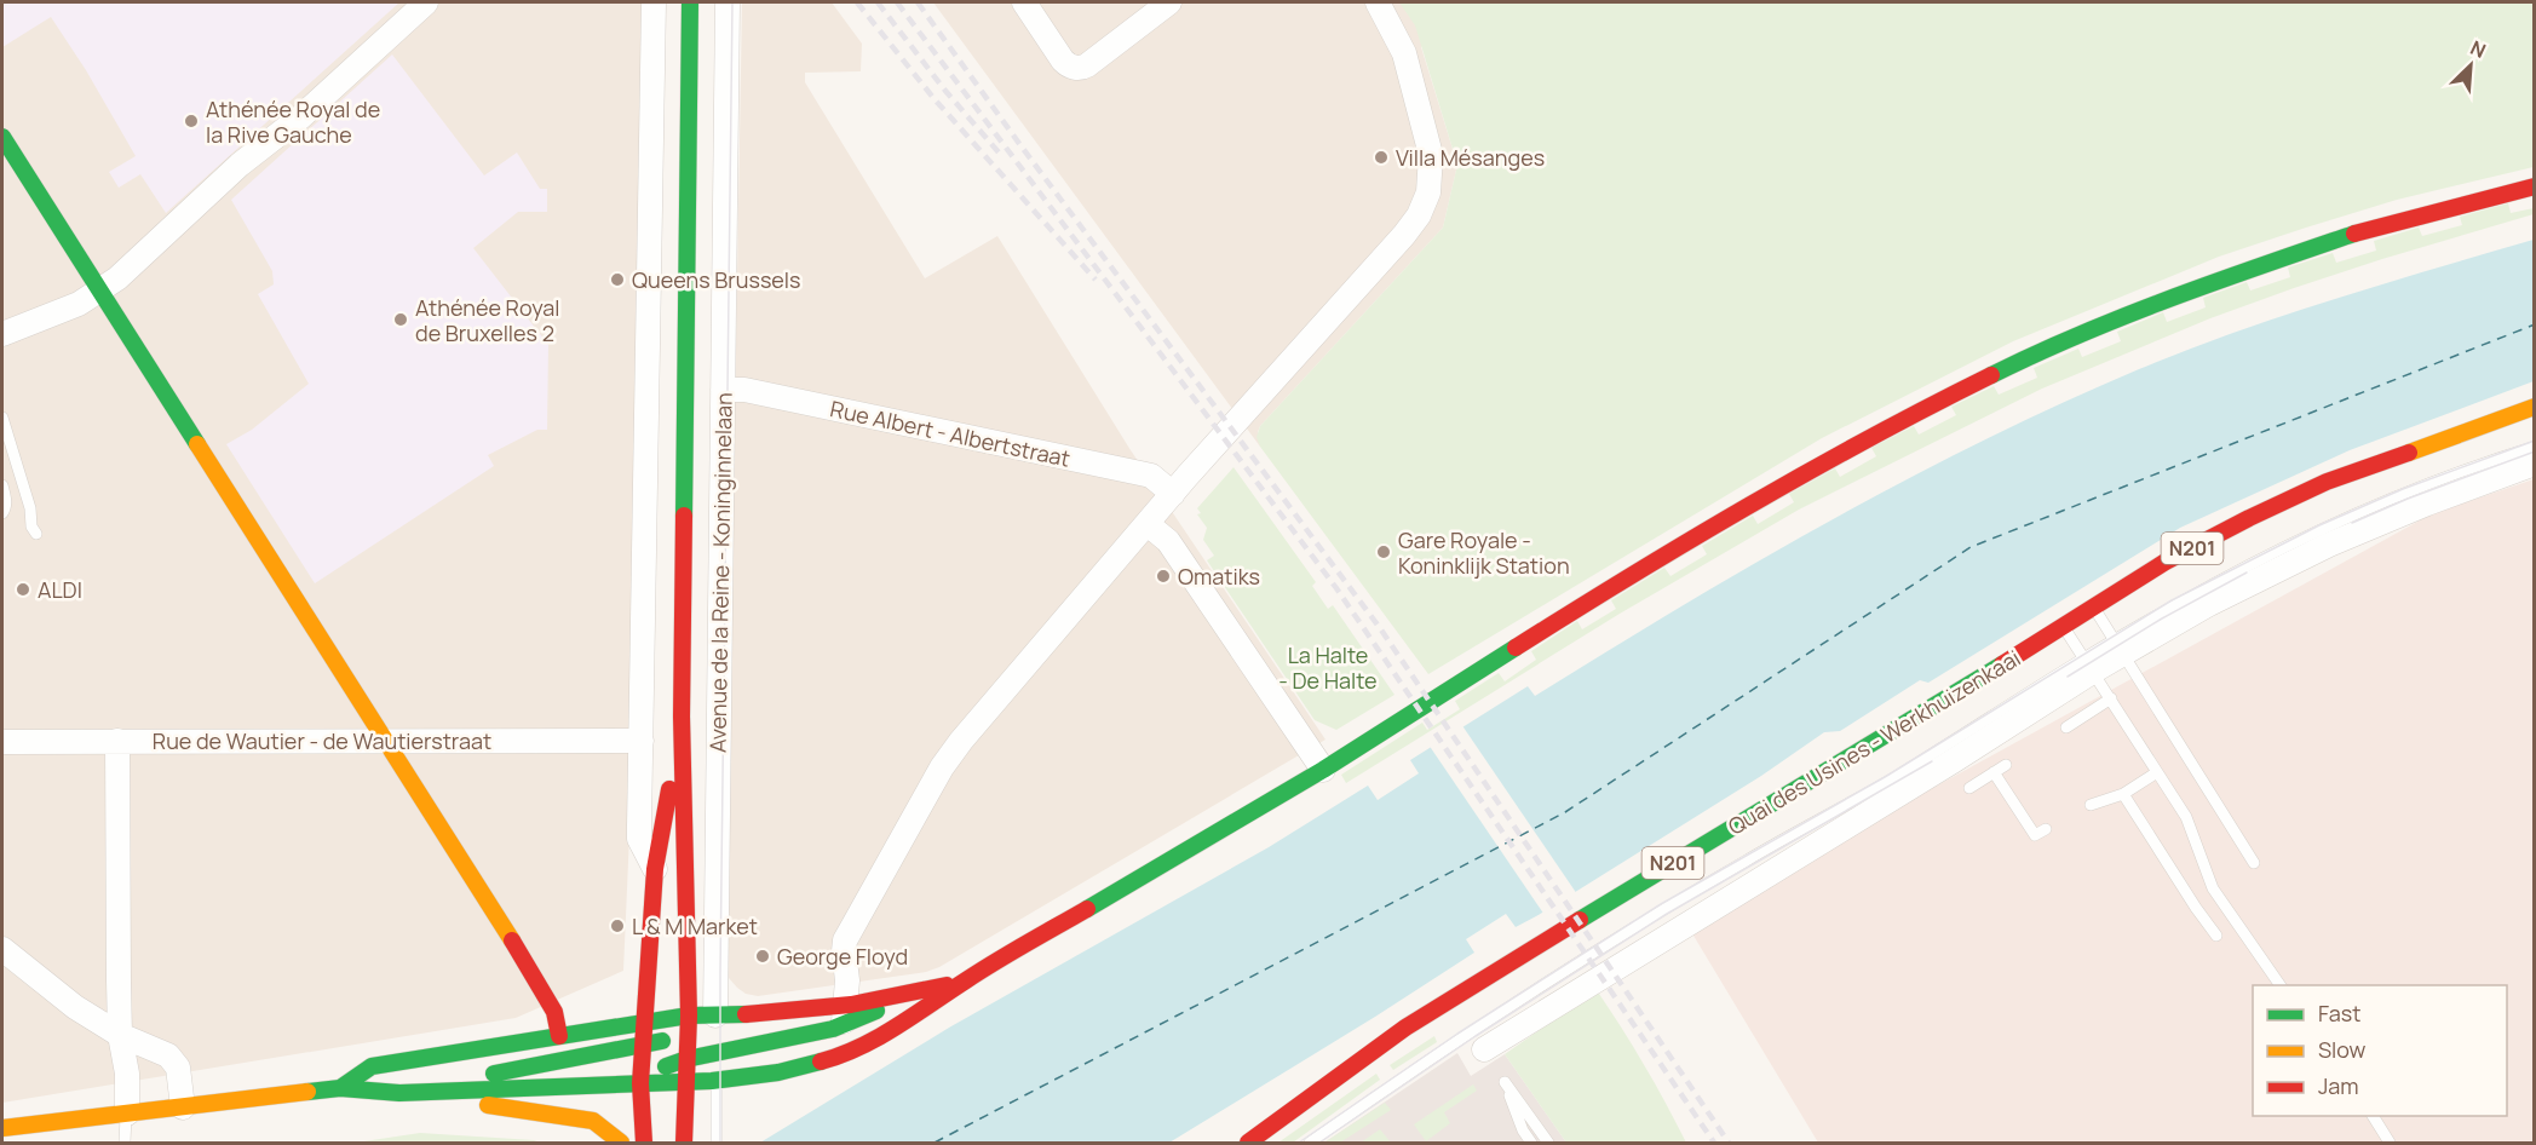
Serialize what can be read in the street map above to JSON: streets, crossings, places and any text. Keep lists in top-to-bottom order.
{
  "streets": {
    "main road": ["N201", "Avenue de la Reine - Koninginnelaan", "Quai des Usines - Werkhuizenkaai"],
    "street": ["Rue Albert - Albertstraat", "Rue de Wautier - de Wautierstraat"]
  },
  "crossings": [
    ["Rue Albert - Albertstraat", "Avenue de la Reine - Koninginnelaan"],
    ["Avenue de la Reine - Koninginnelaan", "Rue de Wautier - de Wautierstraat"]
  ],
  "parks": ["La Halte - De Halte"],
  "places": [
    "Athénée Royal de la Rive Gauche",
    "Villa Mésanges",
    "Queens Brussels",
    "Athénée Royal de Bruxelles 2",
    "Gare Royale - Koninklijk Station",
    "Omatiks",
    "ALDI",
    "L & M Market",
    "George Floyd"
  ],
  "legend": ["Fast", "Slow", "Jam"],
  "north": "top right"
}
